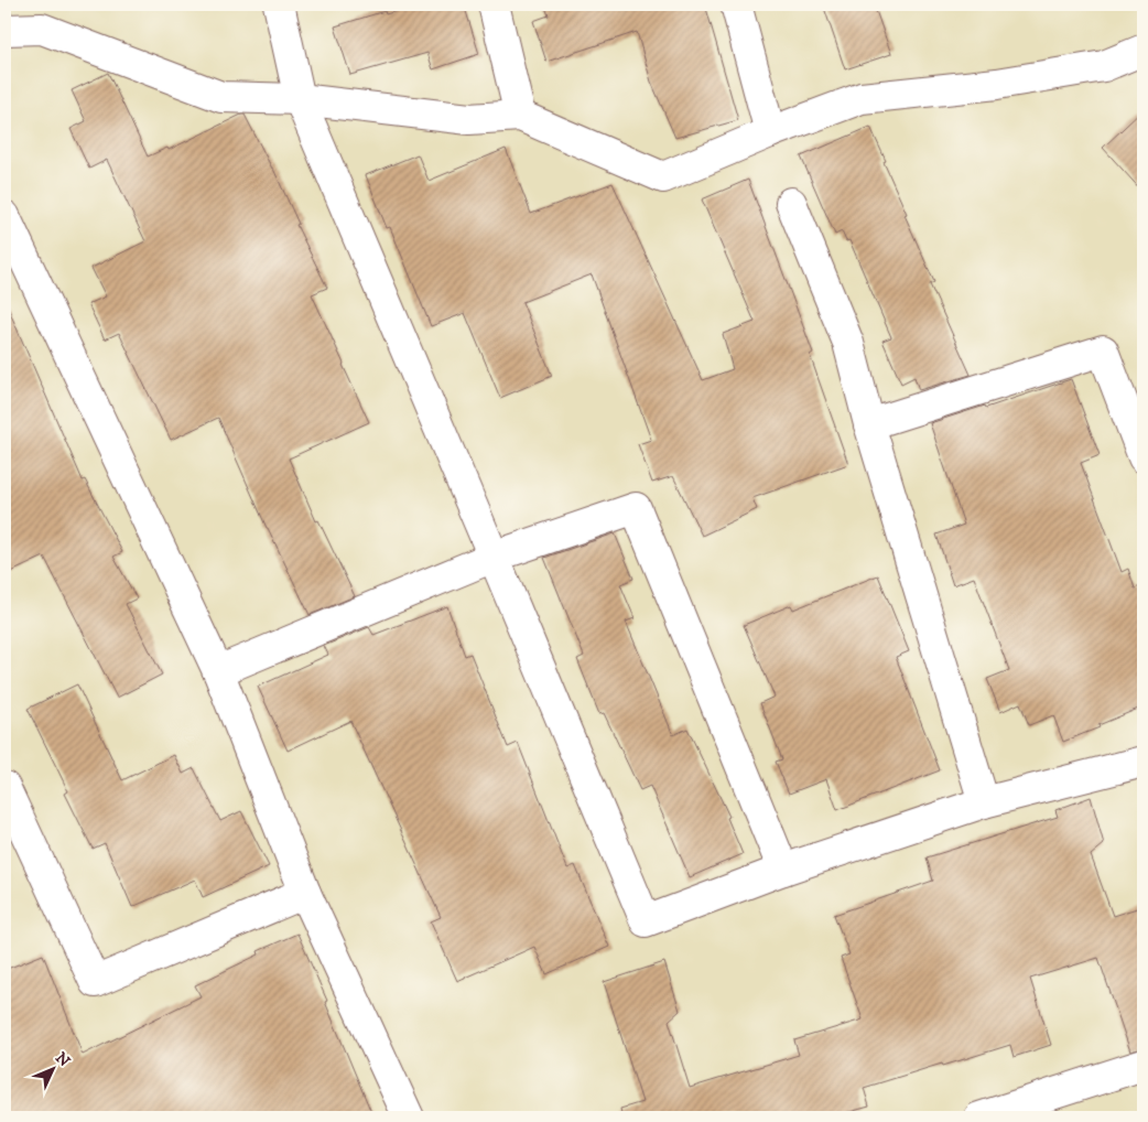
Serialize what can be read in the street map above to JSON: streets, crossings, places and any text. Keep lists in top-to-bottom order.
{
  "north": "top right"
}
